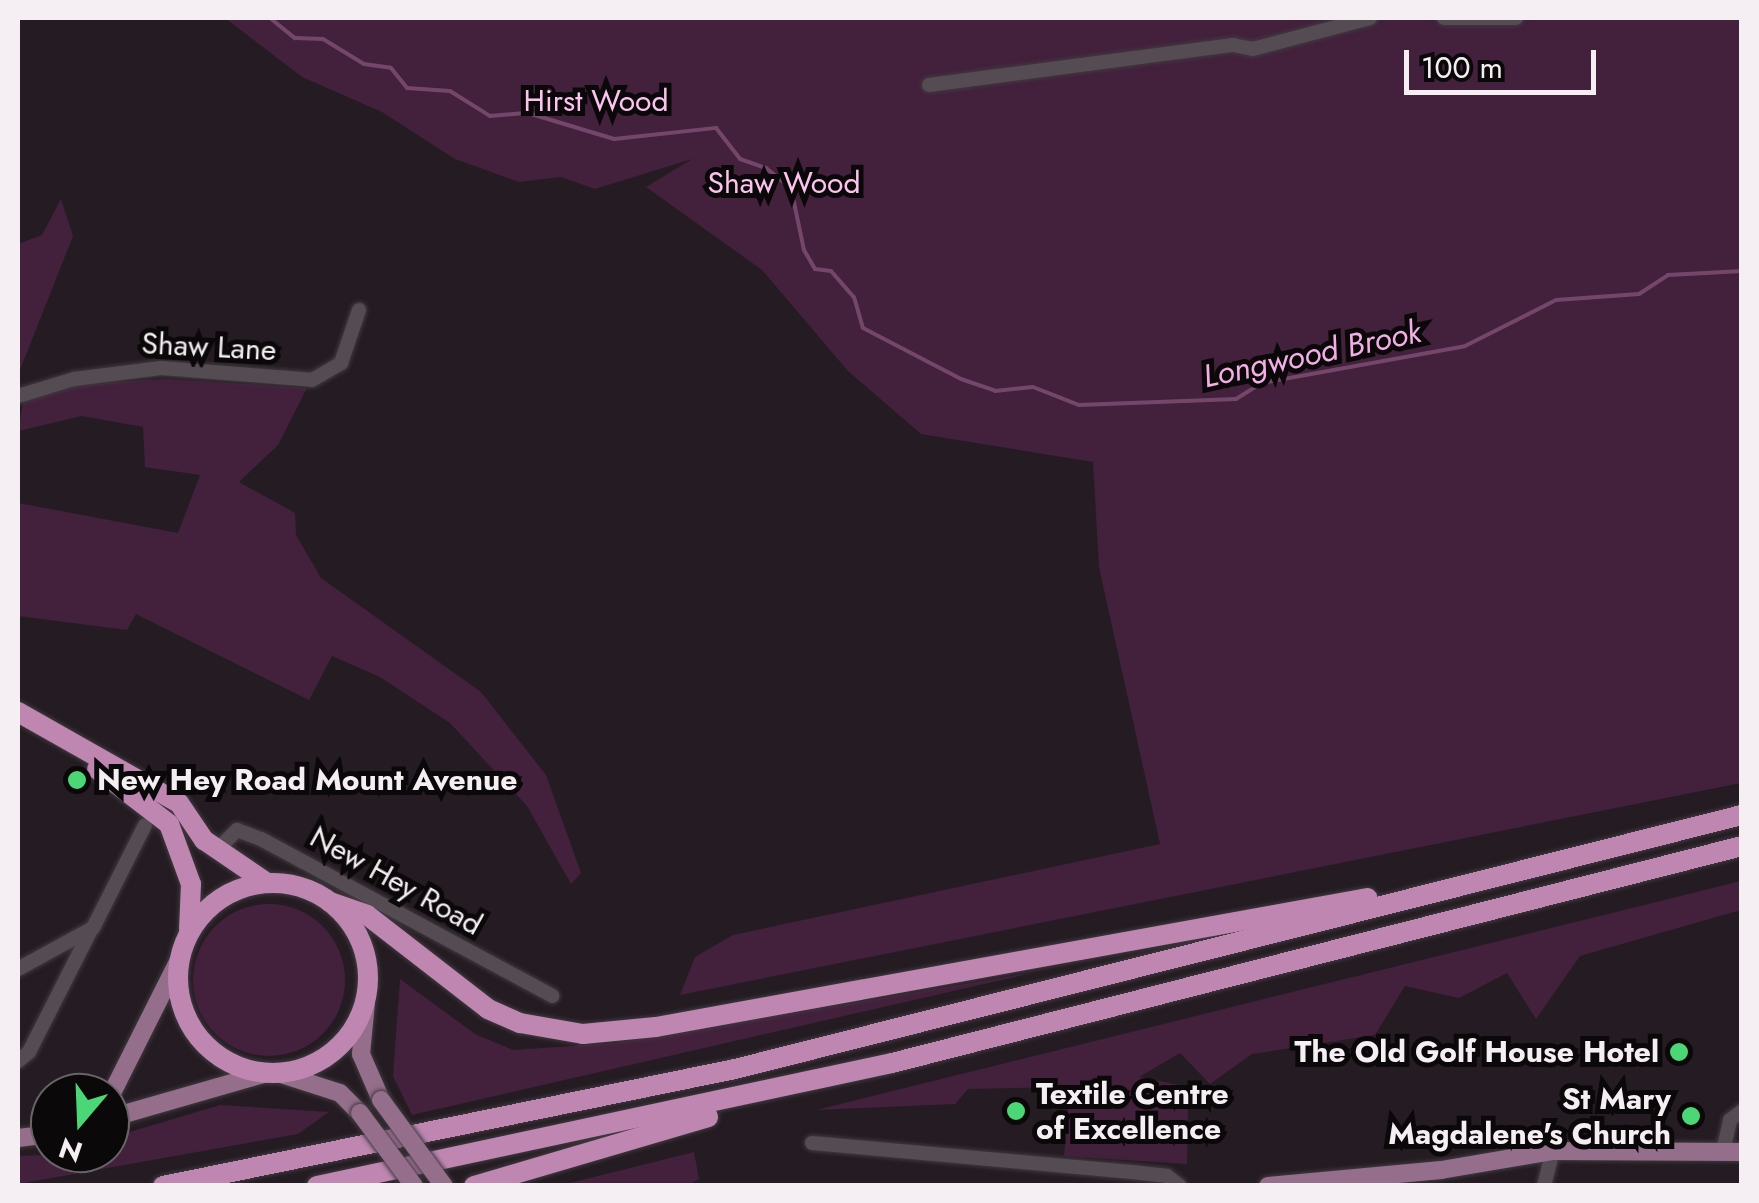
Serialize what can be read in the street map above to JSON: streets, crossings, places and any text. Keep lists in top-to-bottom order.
{
  "streets": {
    "street": ["Shaw Lane", "New Hey Road"]
  },
  "water": ["Longwood Brook"],
  "parks": ["Hirst Wood", "Shaw Wood"],
  "places": [
    "New Hey Road Mount Avenue",
    "The Old Golf House Hotel",
    "Textile Centre of Excellence",
    "St Mary Magdalene's Church"
  ],
  "scale_bar": "100 m",
  "north": "bottom"
}
